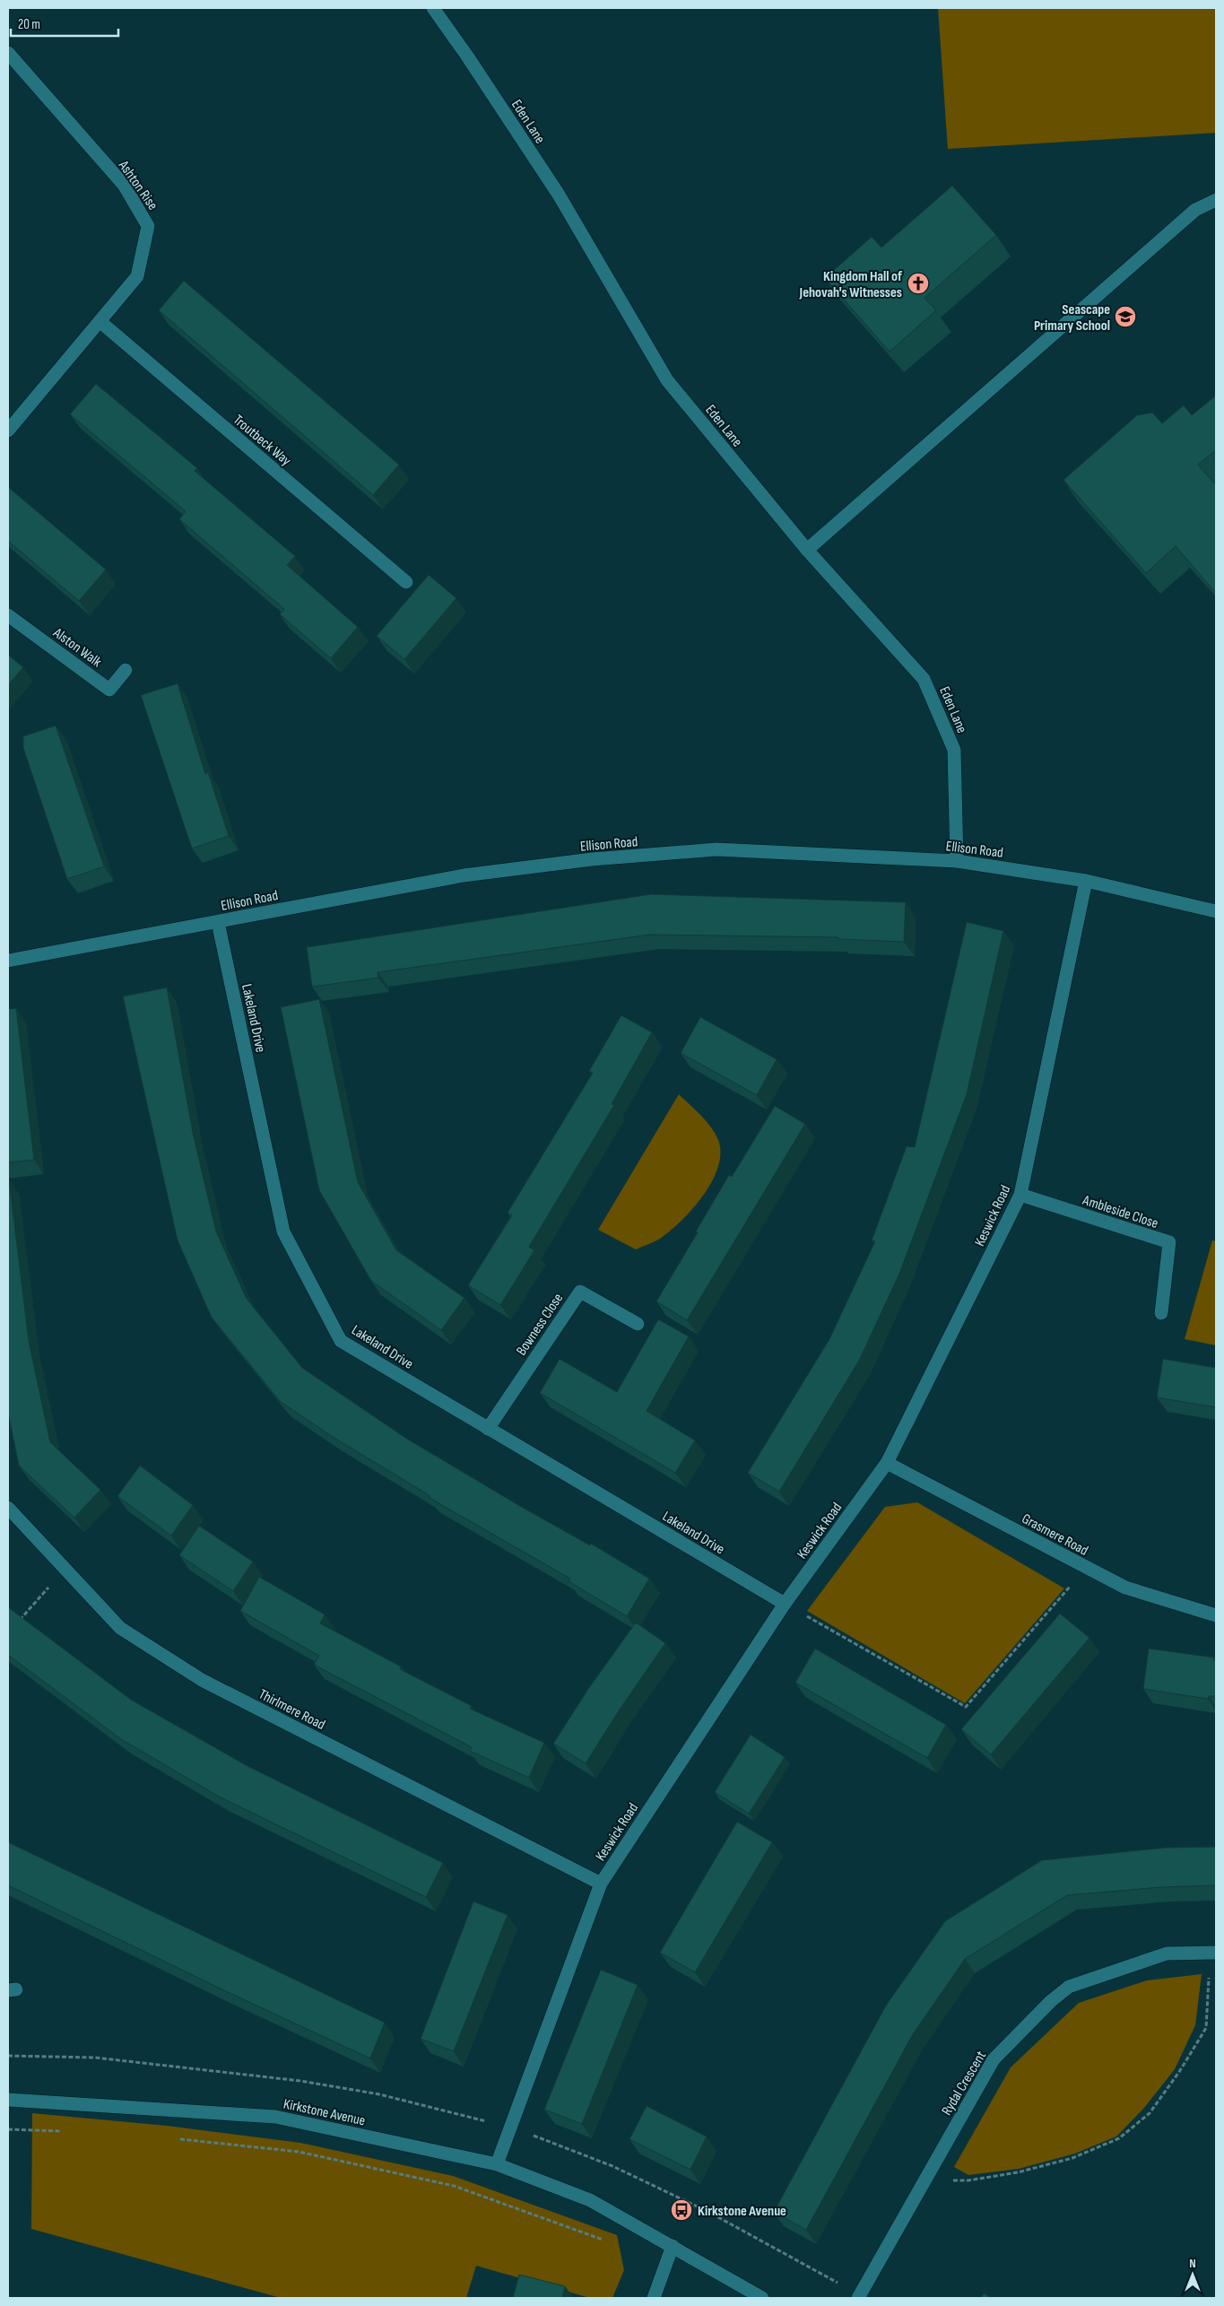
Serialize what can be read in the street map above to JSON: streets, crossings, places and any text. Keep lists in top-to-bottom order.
{
  "streets": {
    "street": [
      "Eden Lane",
      "Ashton Rise",
      "Troutbeck Way",
      "Alston Walk",
      "Ellison Road",
      "Lakeland Drive",
      "Ambleside Close",
      "Keswick Road",
      "Bowness Close",
      "Grasmere Road",
      "Thirlmere Road",
      "Rydal Crescent",
      "Kirkstone Avenue"
    ]
  },
  "crossings": [
    ["Eden Lane", "Ellison Road"],
    ["Ashton Rise", "Troutbeck Way"],
    ["Ellison Road", "Lakeland Drive"],
    ["Ellison Road", "Keswick Road"],
    ["Lakeland Drive", "Keswick Road"],
    ["Lakeland Drive", "Bowness Close"],
    ["Ambleside Close", "Keswick Road"],
    ["Keswick Road", "Grasmere Road"],
    ["Keswick Road", "Thirlmere Road"],
    ["Keswick Road", "Kirkstone Avenue"]
  ],
  "places": {
    "church": ["Kingdom Hall of Jehovah's Witnesses"],
    "school or university": ["Seascape Primary School"],
    "bus stop": ["Kirkstone Avenue"]
  },
  "scale_bar": "20 m",
  "north": "top"
}
